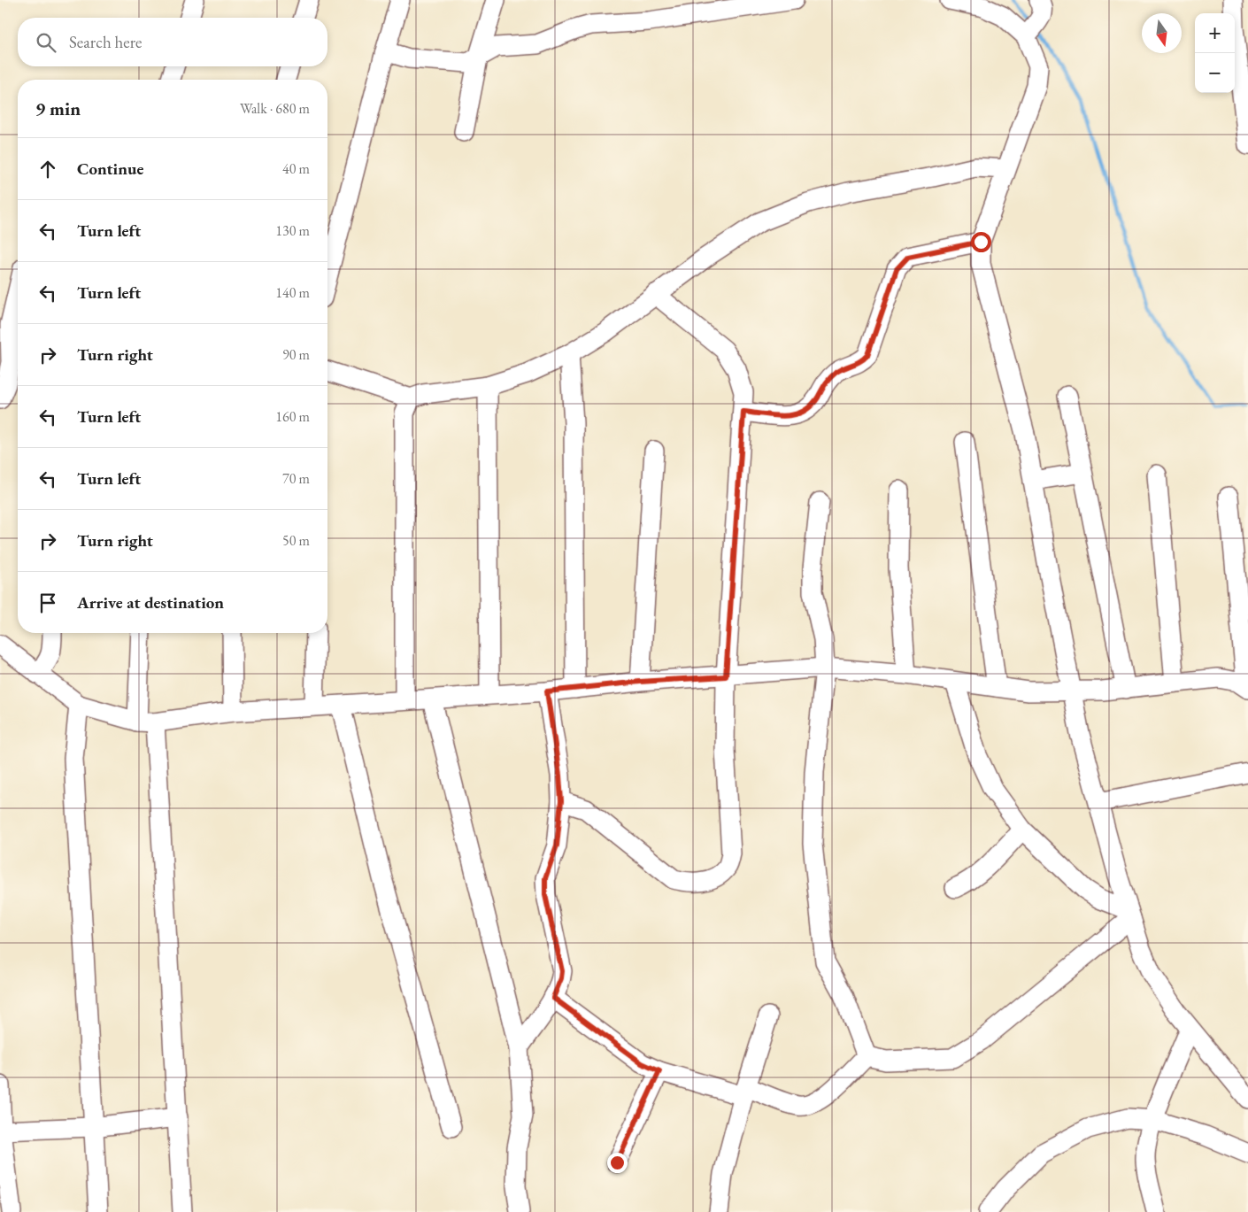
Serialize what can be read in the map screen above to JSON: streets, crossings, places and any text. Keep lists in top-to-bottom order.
{
  "north": "bottom",
  "page": {
    "map_buttons": ["+", "−"],
    "search": "Search here",
    "heading": ["9 min", "Walk · 680 m"],
    "list": [
      ["Continue", "40 m"],
      ["Turn left", "130 m"],
      ["Turn left", "140 m"],
      ["Turn right", "90 m"],
      ["Turn left", "160 m"],
      ["Turn left", "70 m"],
      ["Turn right", "50 m"],
      "Arrive at destination"
    ]
  }
}
